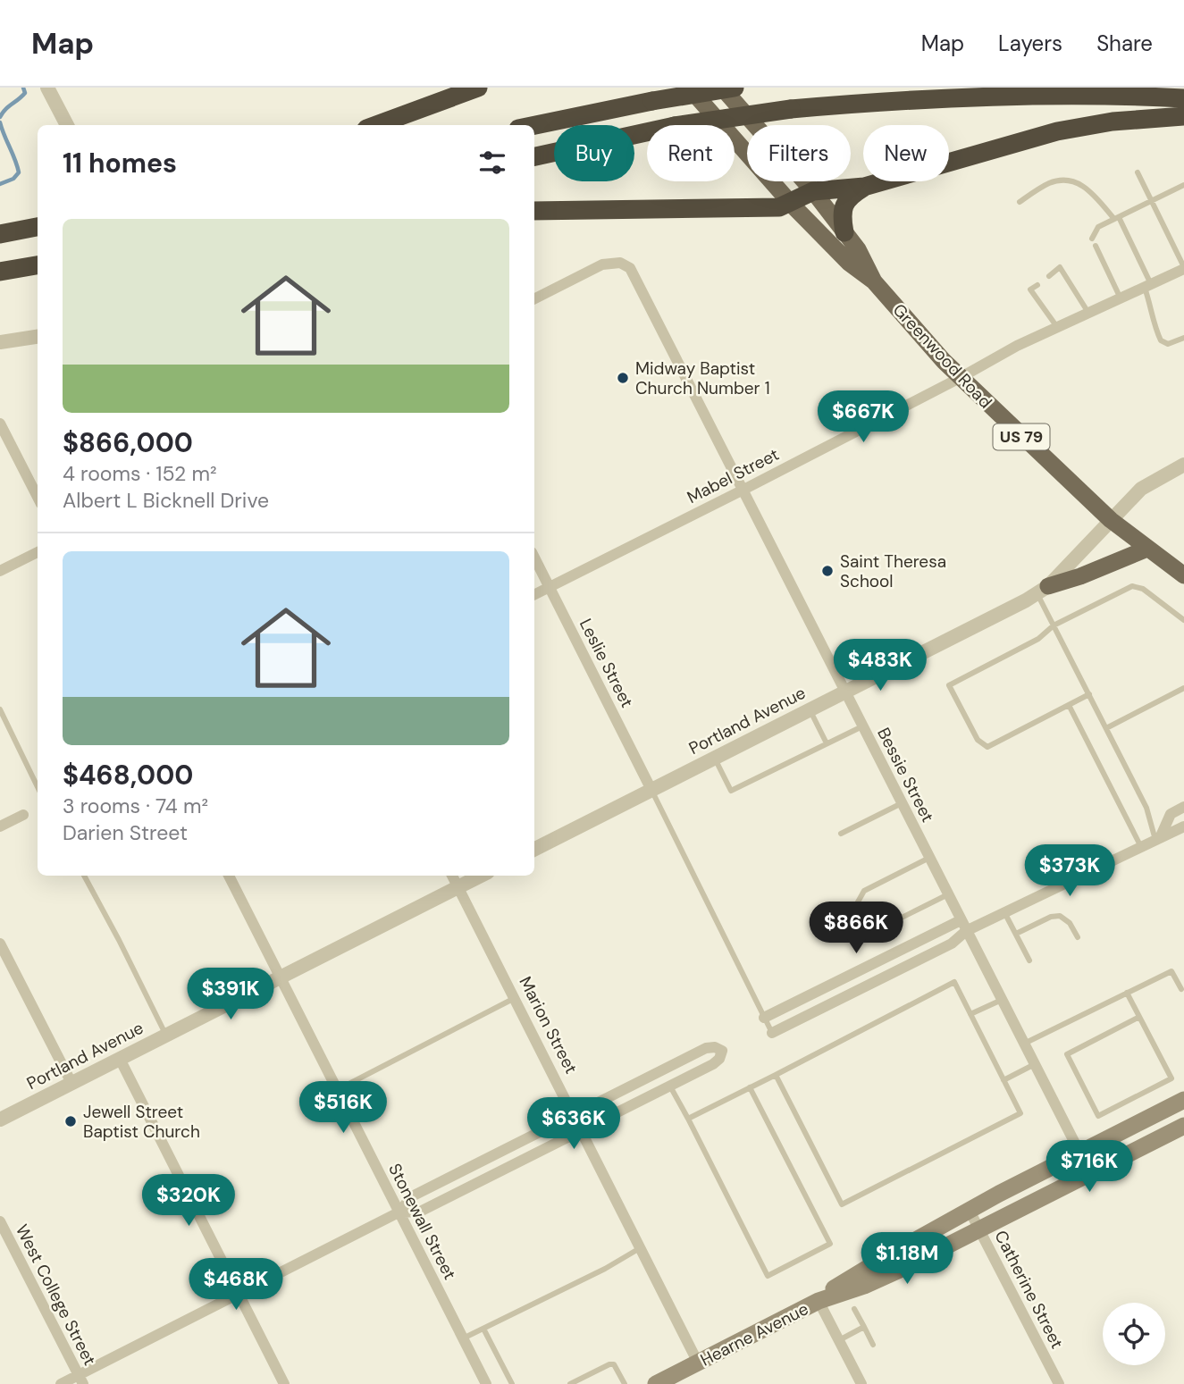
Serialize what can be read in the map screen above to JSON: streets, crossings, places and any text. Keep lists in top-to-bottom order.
{
  "streets": {
    "main road": ["Greenwood Road", "US 79", "Hearne Avenue"],
    "street": [
      "Mabel Street",
      "Leslie Street",
      "Portland Avenue",
      "Bessie Street",
      "Marion Street",
      "Stonewall Street",
      "Catherine Street",
      "West College Street"
    ]
  },
  "crossings": [
    ["Greenwood Road", "Mabel Street"],
    ["Greenwood Road", "Portland Avenue"],
    ["Mabel Street", "Leslie Street"],
    ["Mabel Street", "Bessie Street"],
    ["Leslie Street", "Portland Avenue"],
    ["Portland Avenue", "Bessie Street"],
    ["Portland Avenue", "Marion Street"],
    ["Portland Avenue", "Stonewall Street"],
    ["Bessie Street", "Hearne Avenue"],
    ["Marion Street", "Hearne Avenue"],
    ["Catherine Street", "Hearne Avenue"]
  ],
  "places": ["Midway Baptist Church Number 1", "Saint Theresa School", "Jewell Street Baptist Church"],
  "page": {
    "header": "Map",
    "nav": ["Map", "Layers", "Share"],
    "chip": [
      "Buy",
      "Rent",
      "Filters",
      "New"
    ],
    "heading": "11 homes",
    "list": [
      {
        "name": "$866,000",
        "note": "4 rooms · 152 m² · Albert L Bicknell Drive"
      },
      {
        "name": "$468,000",
        "note": "3 rooms · 74 m² · Darien Street"
      }
    ],
    "price": [
      "$667K",
      "$483K",
      "$373K",
      "$866K",
      "$391K",
      "$516K",
      "$636K",
      "$716K",
      "$320K",
      "$1.18M",
      "$468K"
    ]
  }
}
